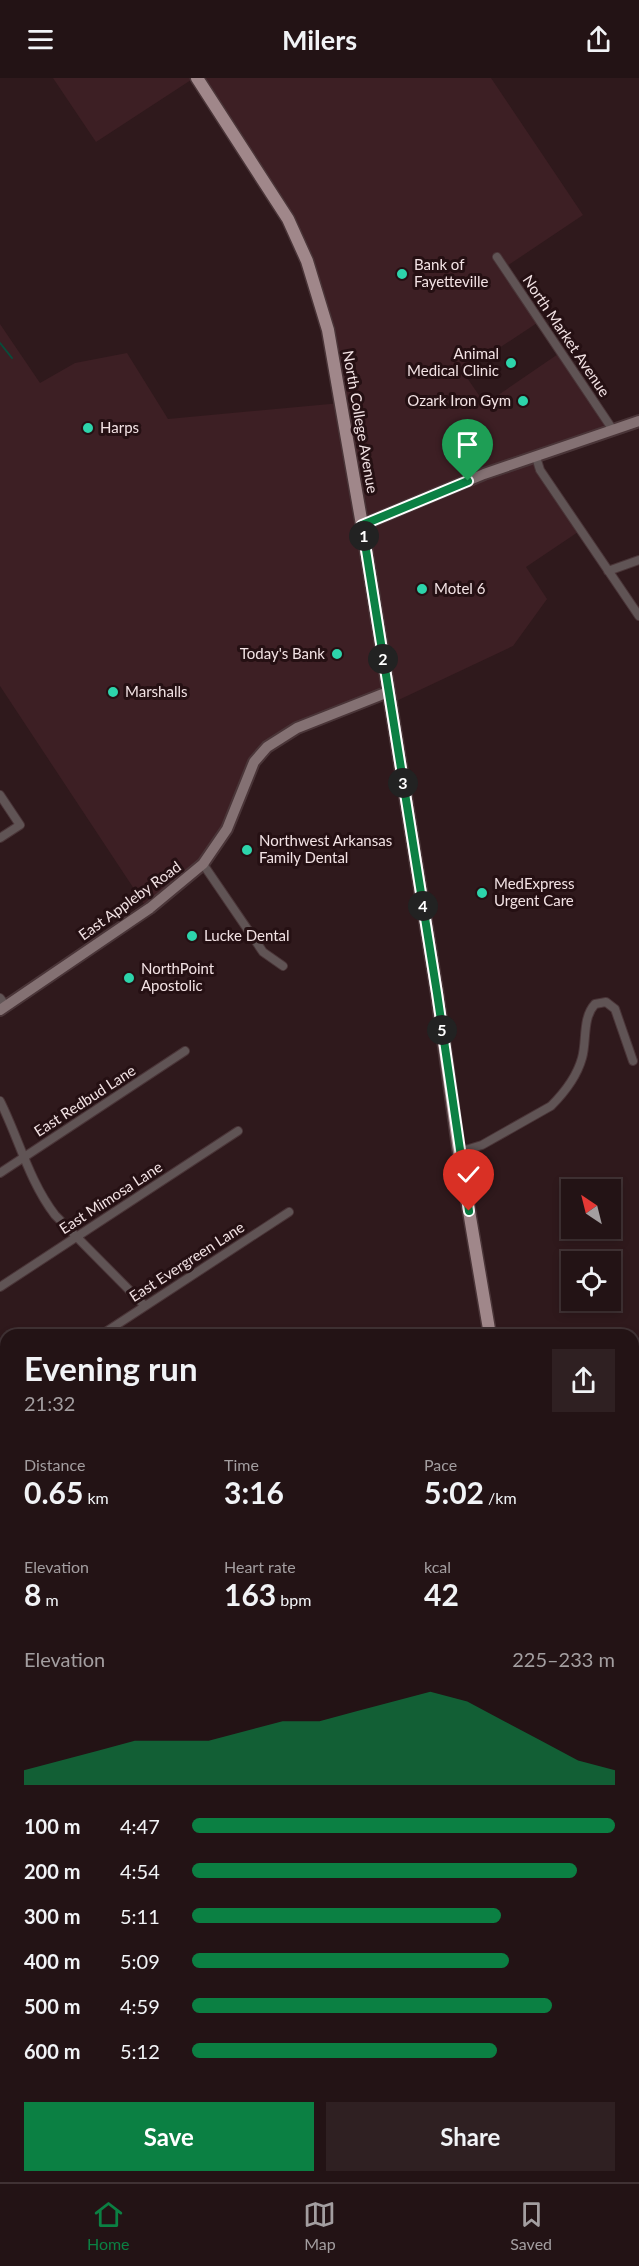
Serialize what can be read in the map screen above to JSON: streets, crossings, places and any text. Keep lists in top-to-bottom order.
{
  "streets": {
    "main road": ["North College Avenue"],
    "street": [
      "North Market Avenue",
      "East Appleby Road",
      "East Redbud Lane",
      "East Mimosa Lane",
      "East Evergreen Lane"
    ]
  },
  "crossings": [
    ["North College Avenue", "East Appleby Road"]
  ],
  "places": [
    "Bank of Fayetteville",
    "Animal Medical Clinic",
    "Ozark Iron Gym",
    "Harps",
    "Motel 6",
    "Today's Bank",
    "Marshalls",
    "Northwest Arkansas Family Dental",
    "MedExpress Urgent Care",
    "Lucke Dental",
    "NorthPoint Apostolic"
  ],
  "north": "top left",
  "page": {
    "header": "Milers",
    "pins": [
      "1",
      "2",
      "3",
      "4",
      "5"
    ],
    "heading": ["Evening run", "21:32"],
    "stats": [
      ["Distance", "0.65 km"],
      ["Time", "3:16"],
      ["Pace", "5:02 /km"],
      ["Elevation", "8 m"],
      ["Heart rate", "163 bpm"],
      ["kcal", "42"]
    ],
    "chart": ["Elevation", "225–233 m"],
    "list": [
      {
        "name": "100 m",
        "note": "4:47"
      },
      {
        "name": "200 m",
        "note": "4:54"
      },
      {
        "name": "300 m",
        "note": "5:11"
      },
      {
        "name": "400 m",
        "note": "5:09"
      },
      {
        "name": "500 m",
        "note": "4:59"
      },
      {
        "name": "600 m",
        "note": "5:12"
      }
    ],
    "buttons": ["Save", "Share"],
    "tabs": ["Home", "Map", "Saved"]
  }
}
